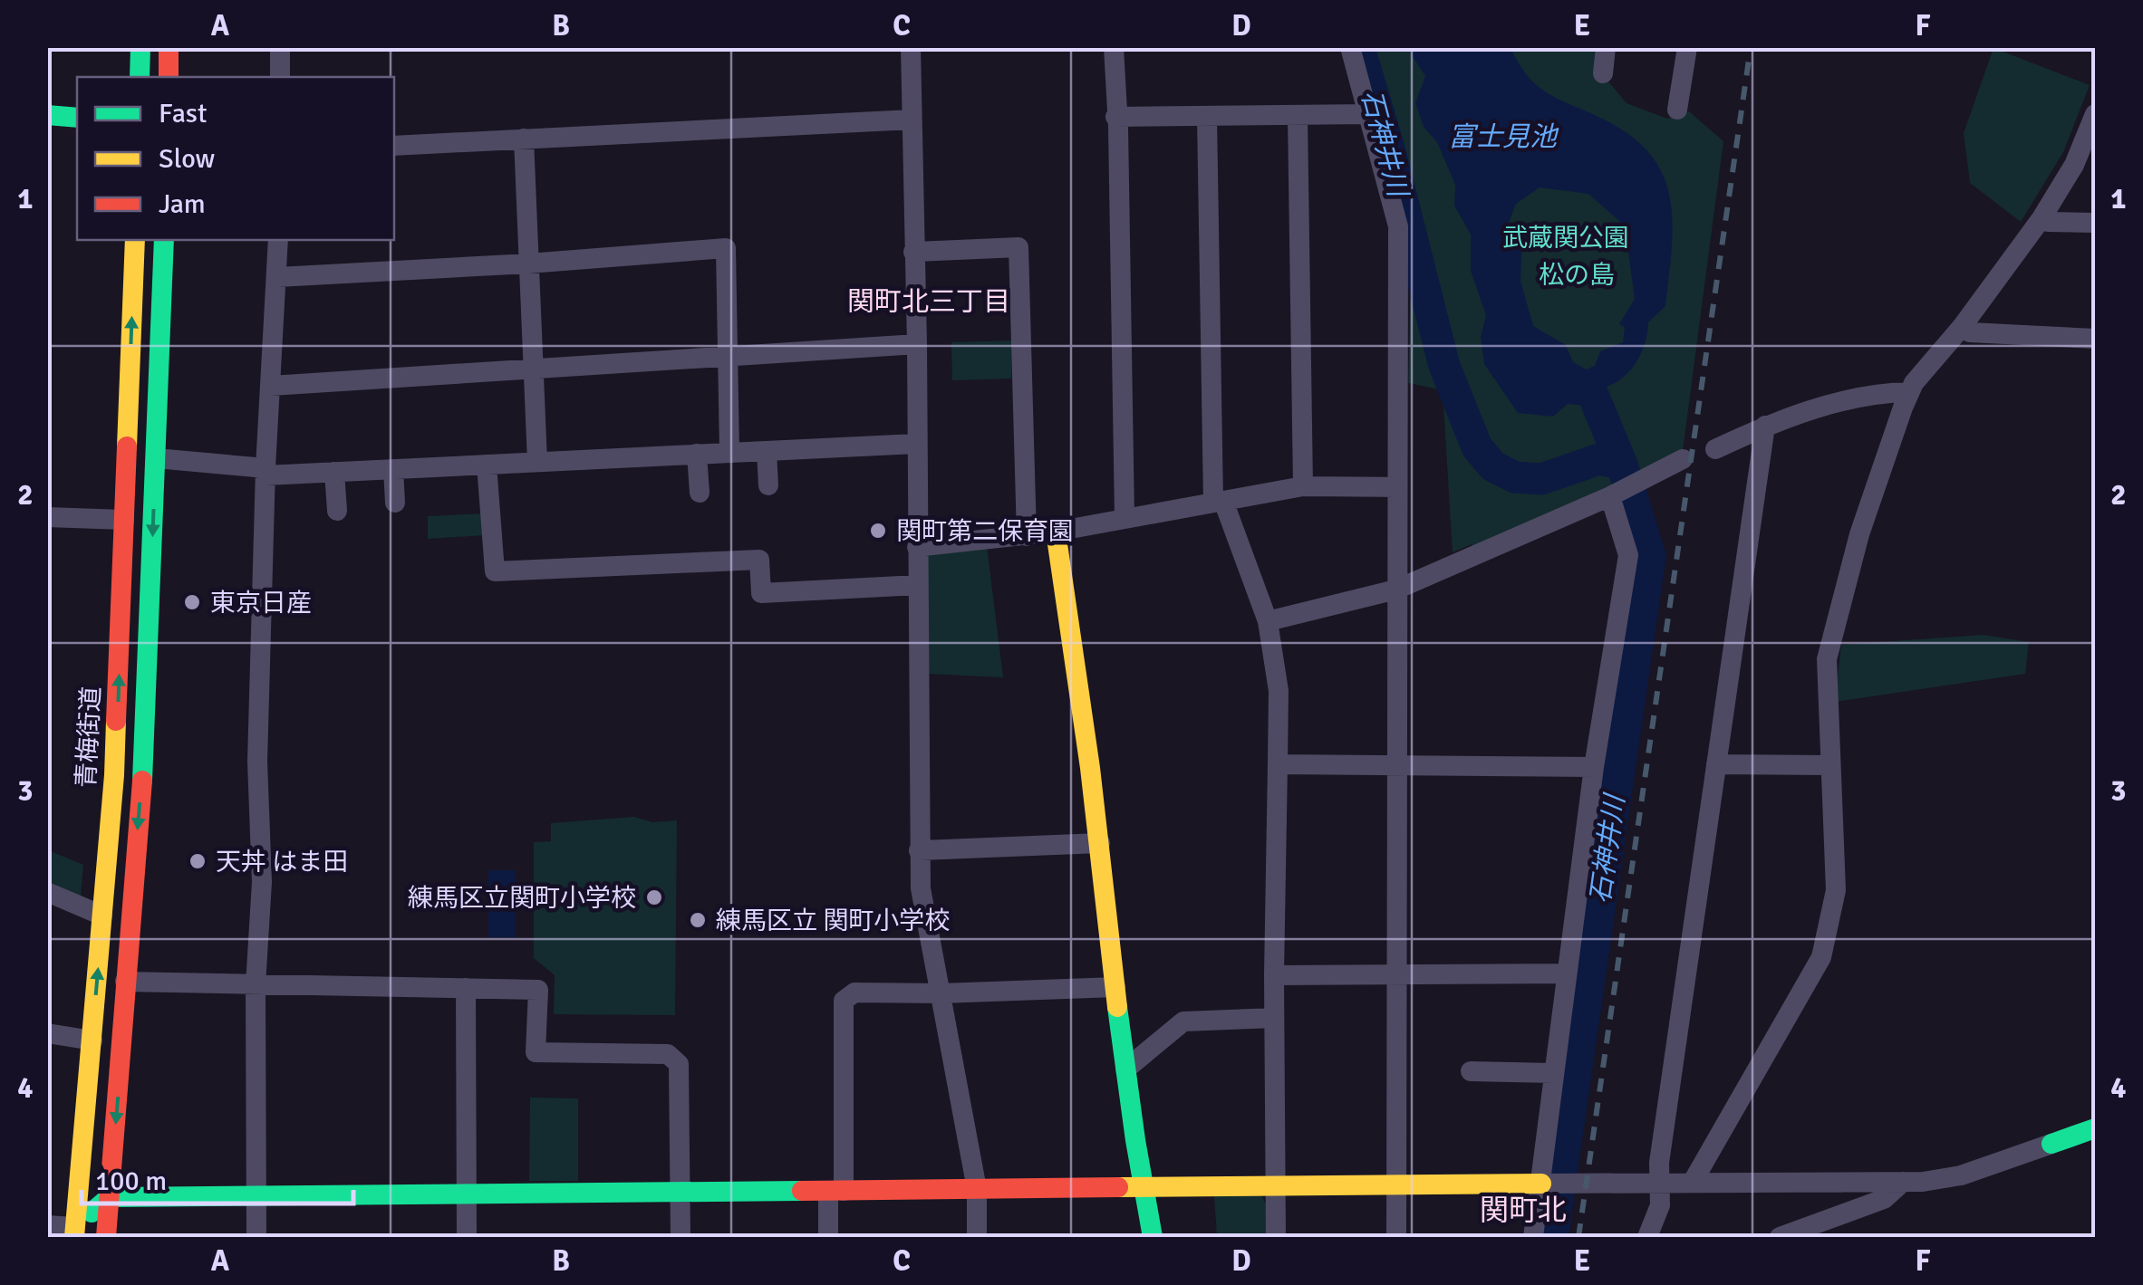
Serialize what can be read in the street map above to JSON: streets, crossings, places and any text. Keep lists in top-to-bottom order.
{
  "streets": {
    "street": ["青梅街道"]
  },
  "districts": ["関町北三丁目", "関町北"],
  "water": ["富士見池", "石神井川"],
  "parks": ["武蔵関公園", "松の島"],
  "places": [
    "関町第二保育園",
    "東京日産",
    "天丼 はま田",
    "練馬区立関町小学校",
    "練馬区立 関町小学校"
  ],
  "legend": ["Fast", "Slow", "Jam"],
  "scale_bar": "100 m",
  "grid": {
    "columns": [
      "A",
      "B",
      "C",
      "D",
      "E",
      "F"
    ],
    "rows": [
      "1",
      "2",
      "3",
      "4"
    ]
  }
}
